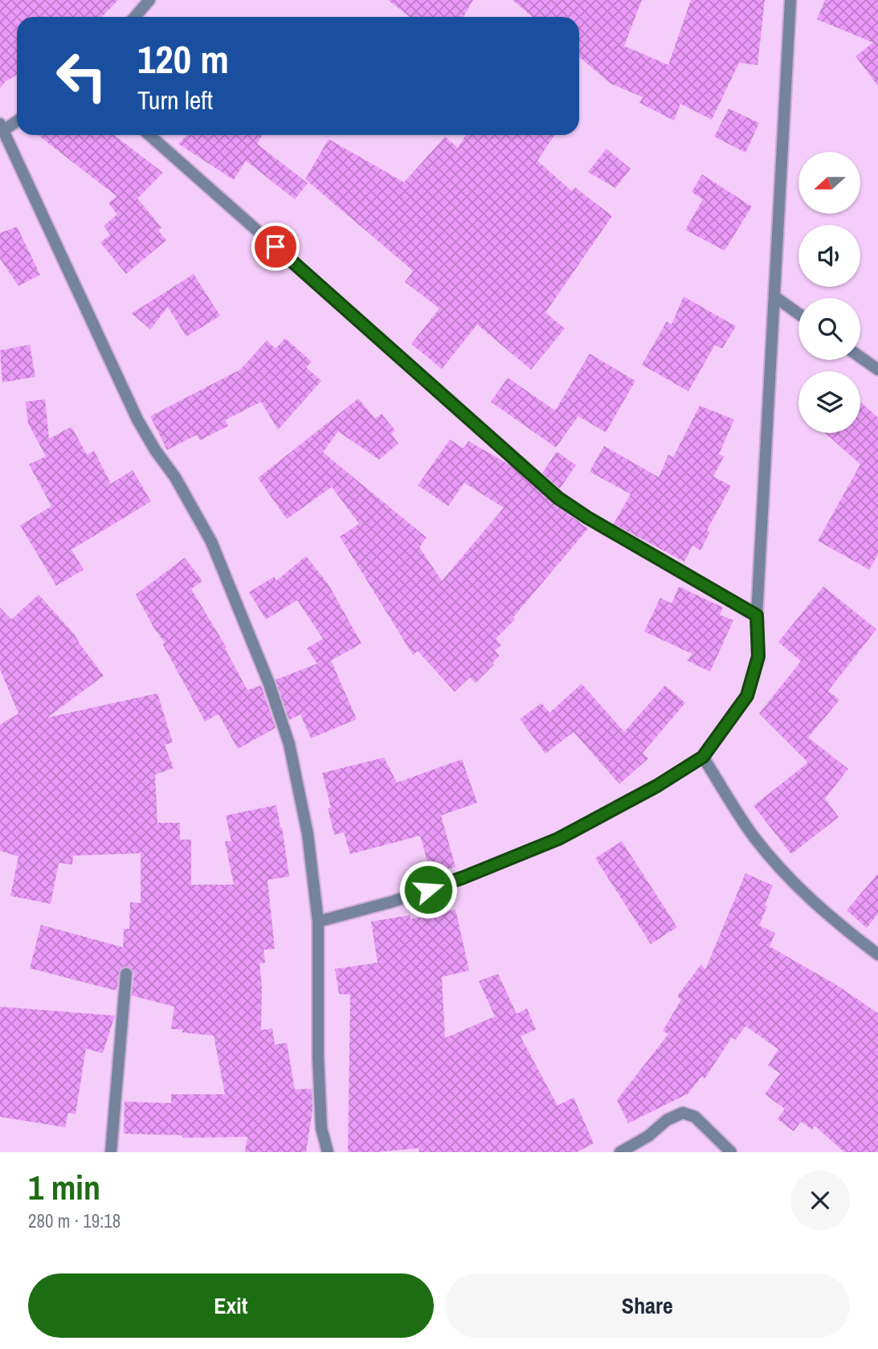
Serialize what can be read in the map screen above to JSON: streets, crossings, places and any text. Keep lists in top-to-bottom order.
{
  "north": "left",
  "page": {
    "turn": ["120 m", "Turn left"],
    "heading": ["1 min", "280 m · 19:18"],
    "buttons": ["Exit", "Share"]
  }
}
